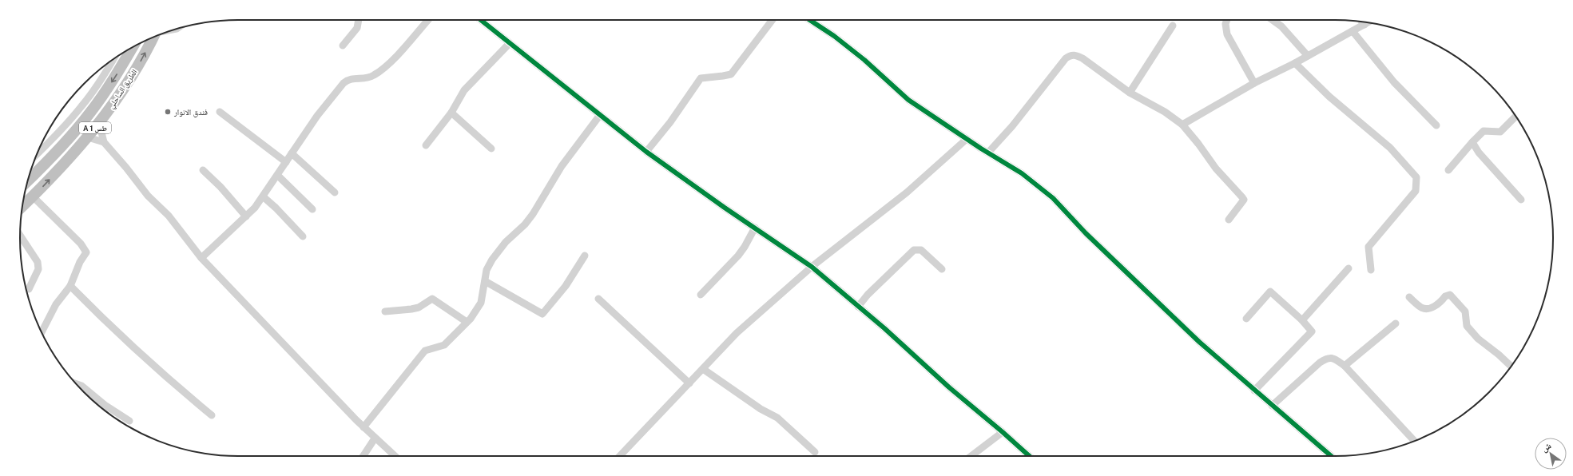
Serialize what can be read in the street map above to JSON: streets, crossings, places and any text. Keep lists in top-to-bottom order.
{
  "streets": {
    "highway": ["الطريق الساحلي", "A 1 طس"]
  },
  "places": ["فندق الانوار"],
  "north": "top left"
}
